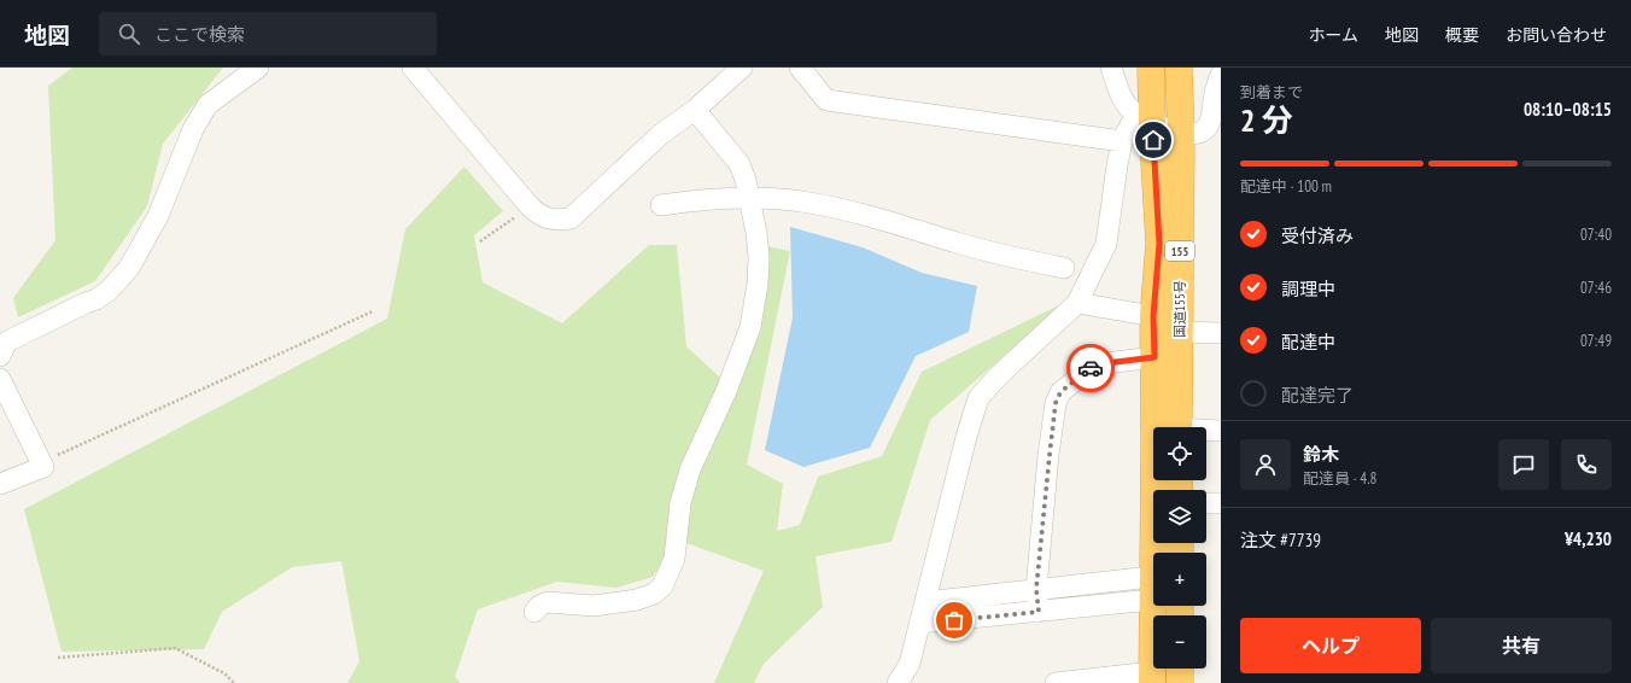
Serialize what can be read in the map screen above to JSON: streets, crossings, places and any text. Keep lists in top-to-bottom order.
{
  "streets": {
    "highway": ["155", "国道155号"]
  },
  "page": {
    "header": "地図",
    "search": "ここで検索",
    "nav": [
      "ホーム",
      "地図",
      "概要",
      "お問い合わせ"
    ],
    "heading": ["2 分", "到着まで", "08:10–08:15"],
    "panel": [
      "鈴木",
      "配達員 · 4.8",
      "注文 #7739",
      "¥4,230"
    ],
    "bar": "配達中 · 100 m",
    "list": [
      ["受付済み", "07:40"],
      ["調理中", "07:46"],
      ["配達中", "07:49"],
      "配達完了"
    ],
    "map_buttons": ["+", "−"],
    "buttons": ["ヘルプ", "共有"]
  }
}
